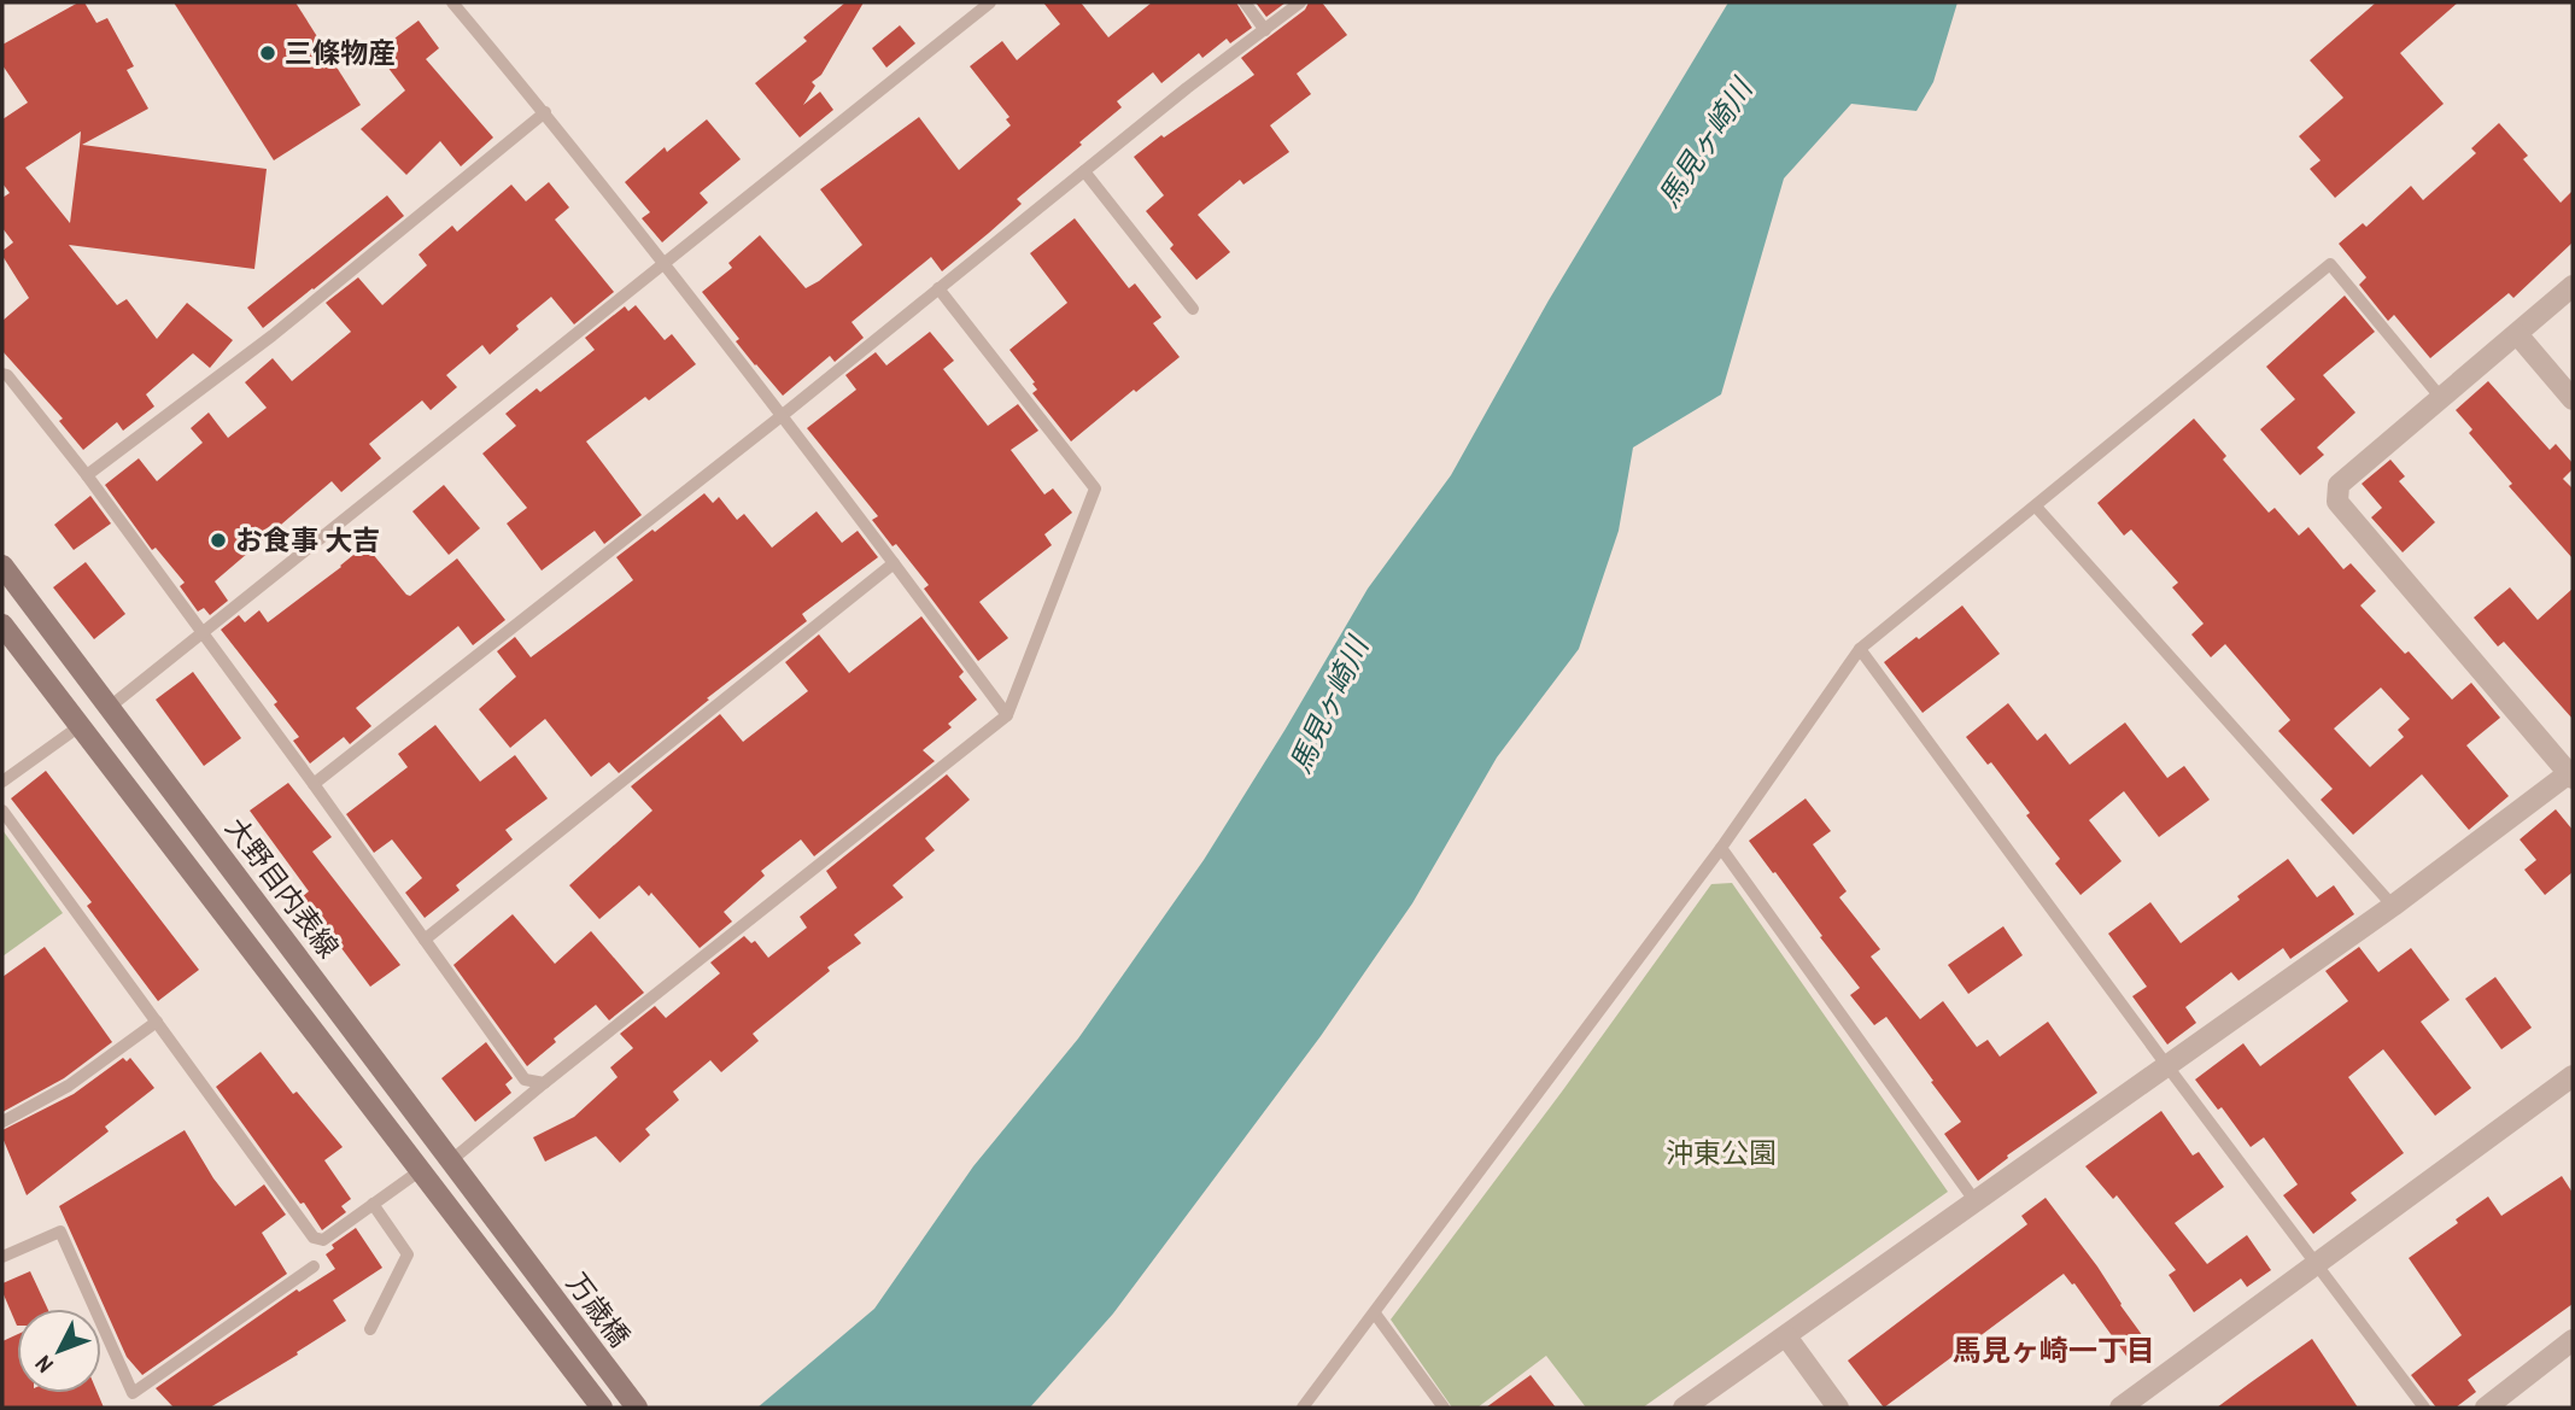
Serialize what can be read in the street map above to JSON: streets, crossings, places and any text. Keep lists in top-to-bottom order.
{
  "streets": {
    "main road": ["大野目内表線", "万歳橋"]
  },
  "crossings": [
    ["大野目内表線", "万歳橋"]
  ],
  "districts": ["馬見ヶ崎一丁目"],
  "water": ["馬見ヶ崎川"],
  "parks": ["沖東公園"],
  "places": ["三條物産", "お食事 大吉"],
  "north": "bottom left"
}
